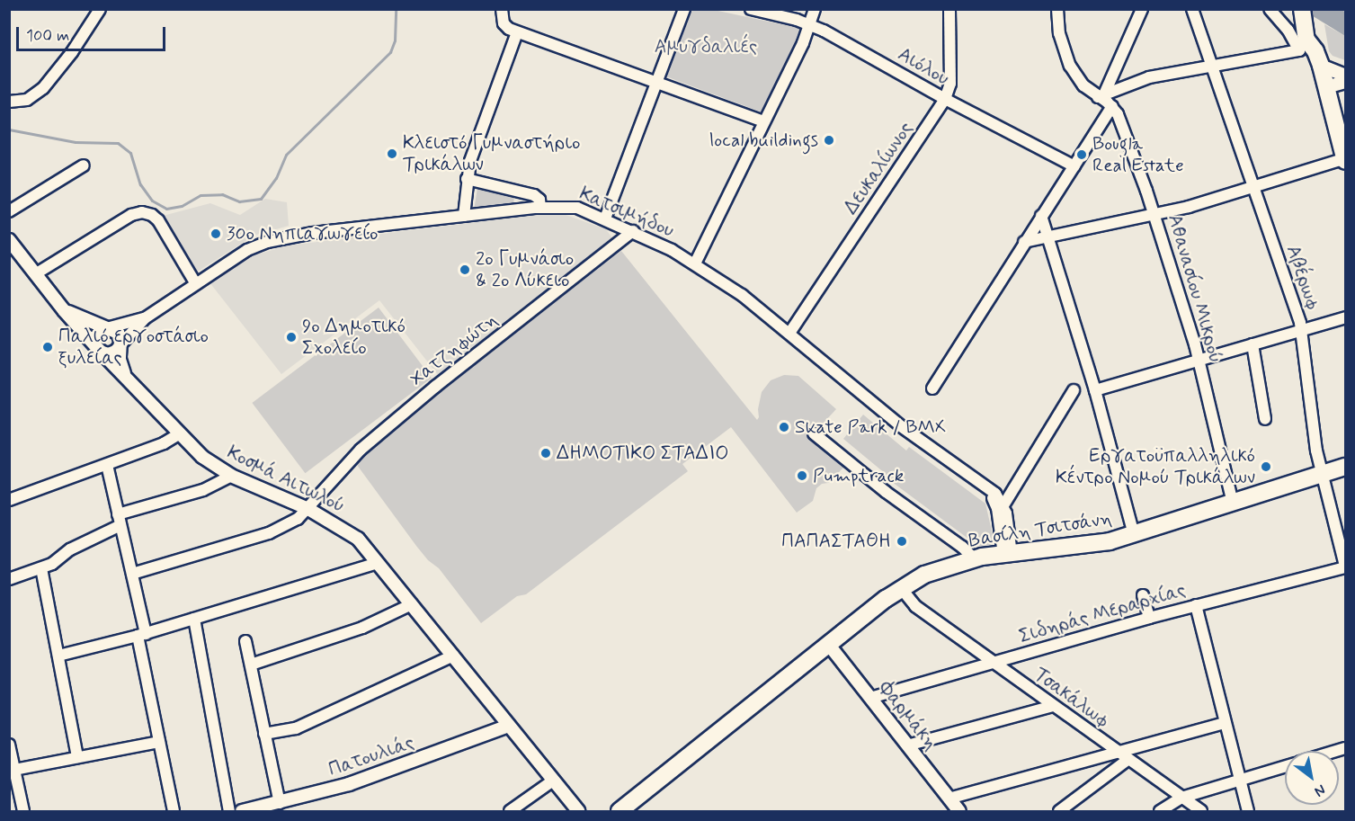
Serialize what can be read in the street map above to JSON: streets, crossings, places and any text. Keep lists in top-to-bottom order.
{
  "streets": {
    "main road": ["Βασίλη Τσιτσάνη"],
    "street": [
      "Αιόλου",
      "Δευκαλίωνος",
      "Κατσιμήδου",
      "Αβέρωφ",
      "Αθανασίου Μικρού",
      "Χατζηφώτη",
      "Κοσμά Αιτωλού",
      "Σιδηράς Μεραρχίας",
      "Τσακάλωφ",
      "Φαρμάκη",
      "Πατουλιάς"
    ]
  },
  "crossings": [
    ["Αιόλου", "Δευκαλίωνος"],
    ["Δευκαλίωνος", "Κατσιμήδου"],
    ["Κατσιμήδου", "Χατζηφώτη"],
    ["Αβέρωφ", "Βασίλη Τσιτσάνη"],
    ["Αβέρωφ", "Σιδηράς Μεραρχίας"],
    ["Αθανασίου Μικρού", "Βασίλη Τσιτσάνη"],
    ["Χατζηφώτη", "Κοσμά Αιτωλού"],
    ["Κοσμά Αιτωλού", "Πατουλιάς"],
    ["Βασίλη Τσιτσάνη", "Τσακάλωφ"],
    ["Βασίλη Τσιτσάνη", "Φαρμάκη"],
    ["Σιδηράς Μεραρχίας", "Τσακάλωφ"],
    ["Σιδηράς Μεραρχίας", "Φαρμάκη"]
  ],
  "parks": ["Αμυγδαλιές"],
  "places": [
    "local buildings",
    "Κλειστό Γυμναστήριο Τρικάλων",
    "Bougla Real Estate",
    "30ο Νηπιαγωγείο",
    "2ο Γυμνάσιο & 2ο Λύκειο",
    "9ο Δημοτικό Σχολείο",
    "Παλιό εργοστάσιο ξυλείας",
    "Skate Park / BMX",
    "ΔΗΜΟΤΙΚΟ ΣΤΑΔΙΟ",
    "Εργατοϋπαλληλικό Κέντρο Νομού Τρικάλων",
    "Pumptrack",
    "ΠΑΠΑΣΤΑΘΗ"
  ],
  "scale_bar": "100 m",
  "north": "bottom right"
}
